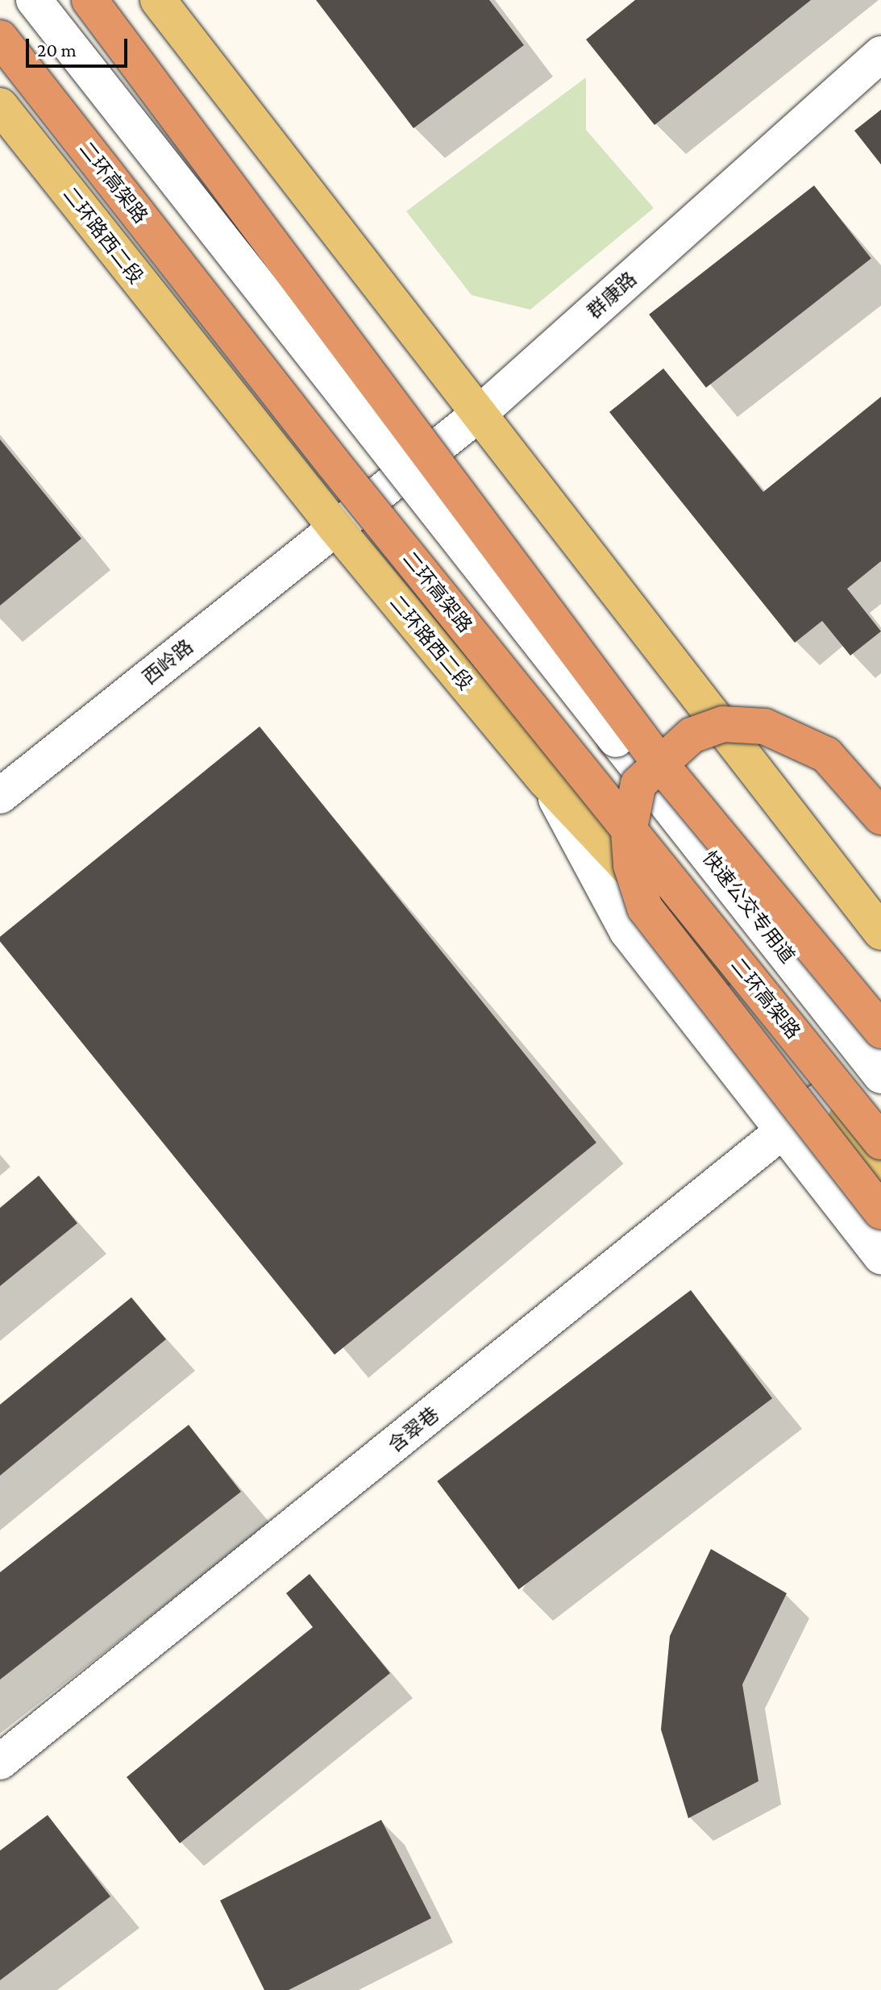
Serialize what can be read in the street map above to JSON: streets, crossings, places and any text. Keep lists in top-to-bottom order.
{
  "streets": {
    "highway": ["二环高架路"],
    "main road": ["二环路西二段"],
    "street": [
      "群康路",
      "西岭路",
      "快速公交专用道",
      "含翠巷"
    ]
  },
  "crossings": [
    ["二环路西二段", "群康路"],
    ["二环路西二段", "西岭路"],
    ["二环路西二段", "含翠巷"],
    ["群康路", "西岭路"]
  ],
  "scale_bar": "20 m"
}
